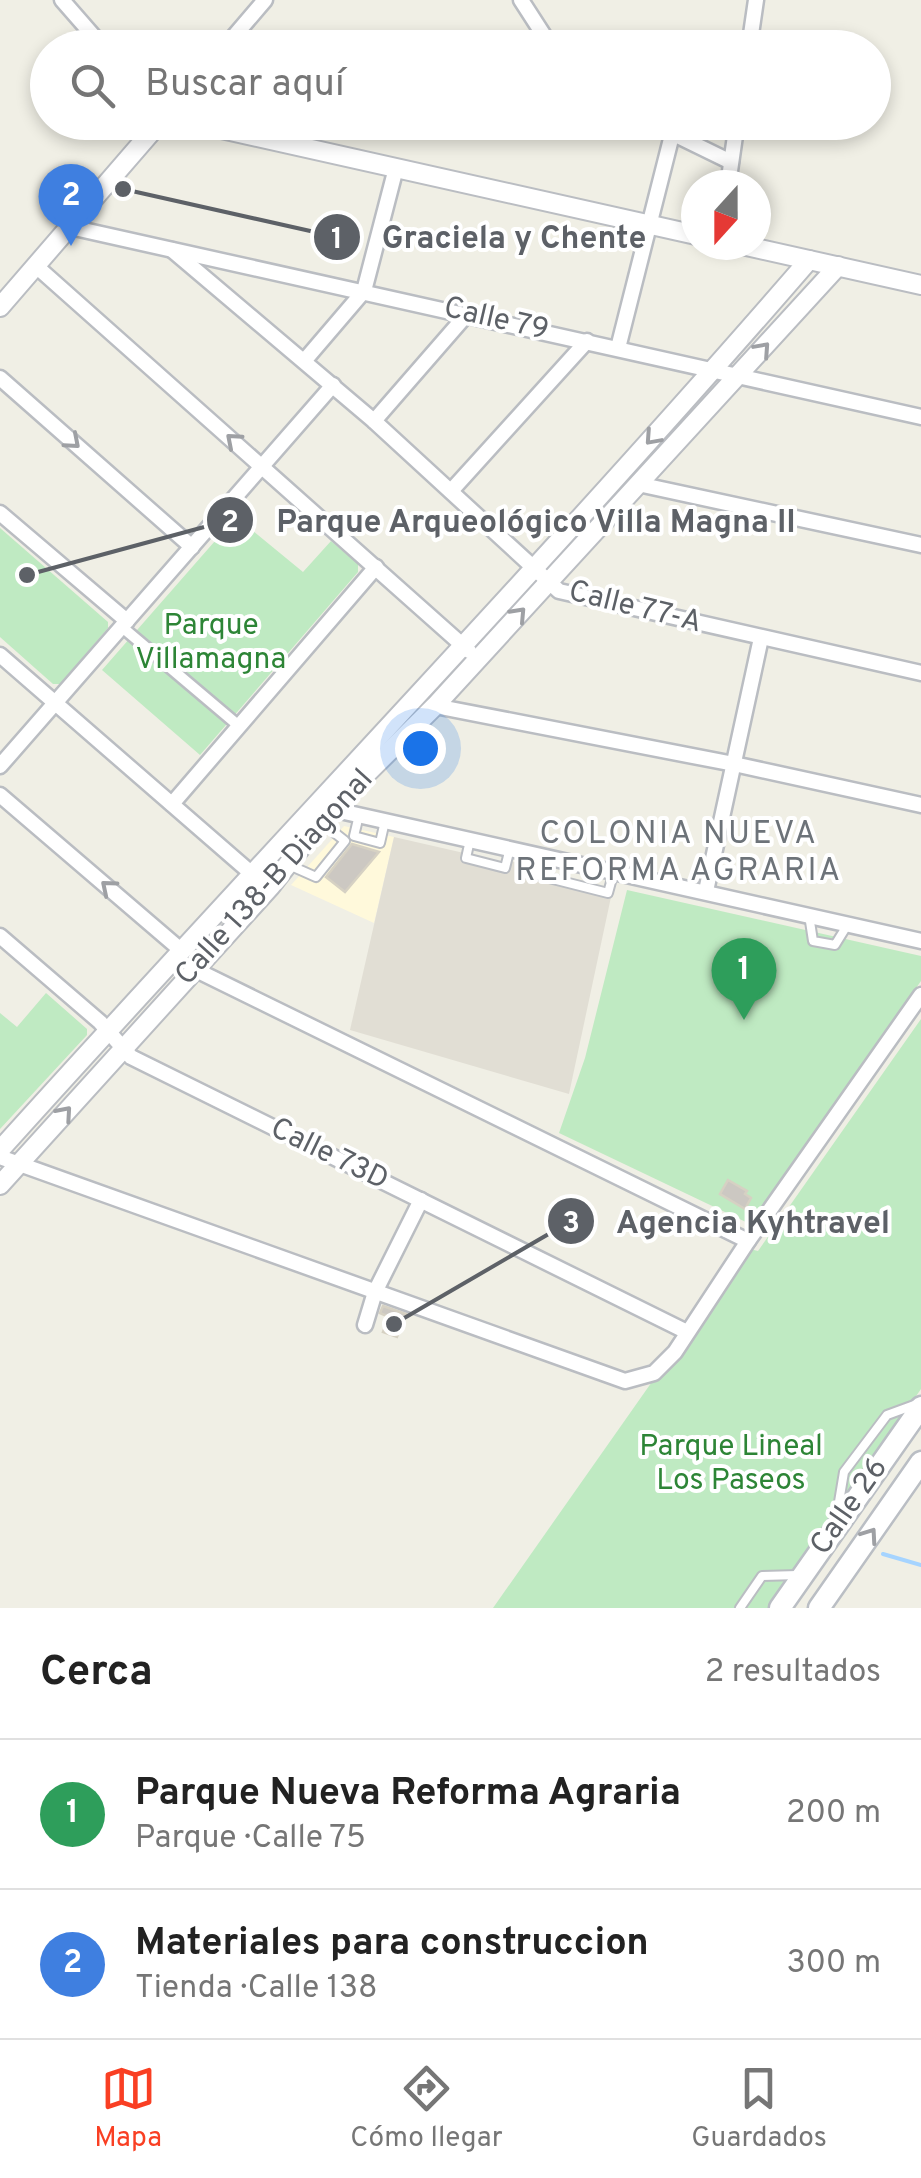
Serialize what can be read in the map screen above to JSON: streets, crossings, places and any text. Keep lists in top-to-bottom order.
{
  "streets": {
    "main road": ["Calle 26"],
    "street": [
      "Calle 79",
      "Calle 77-A",
      "Calle 138-B Diagonal",
      "Calle 73D"
    ]
  },
  "crossings": [
    ["Calle 79", "Calle 77-A"],
    ["Calle 79", "Calle 138-B Diagonal"],
    ["Calle 77-A", "Calle 138-B Diagonal"],
    ["Calle 138-B Diagonal", "Calle 73D"]
  ],
  "districts": ["COLONIA NUEVA REFORMA AGRARIA"],
  "parks": ["Parque Villamagna", "Parque Lineal Los Paseos"],
  "places": ["Graciela y Chente", "Parque Arqueológico Villa Magna II", "Agencia Kyhtravel"],
  "north": "bottom",
  "page": {
    "search": "Buscar aquí",
    "pins": ["2", "1"],
    "heading": ["Cerca", "2 resultados"],
    "list": [
      {
        "mark": "1",
        "name": "Parque Nueva Reforma Agraria",
        "note": "Parque · Calle 75",
        "value": "200 m"
      },
      {
        "mark": "2",
        "name": "Materiales para construccion",
        "note": "Tienda · Calle 138",
        "value": "300 m"
      }
    ],
    "nav": ["Mapa", "Cómo llegar", "Guardados"]
  }
}
